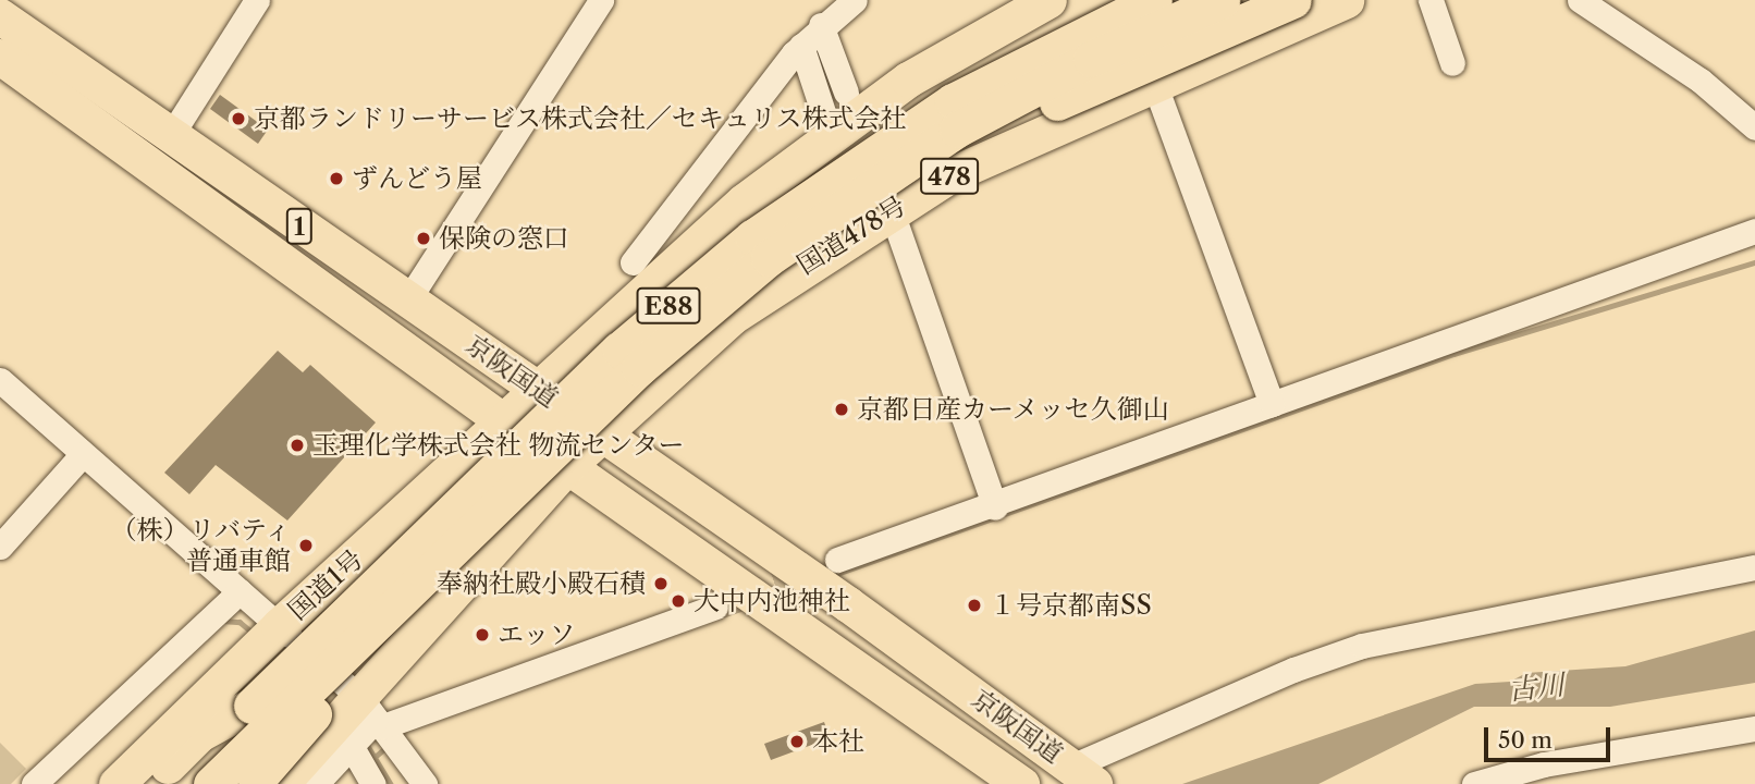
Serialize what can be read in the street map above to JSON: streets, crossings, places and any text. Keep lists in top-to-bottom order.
{
  "streets": {
    "highway": [
      "478",
      "1",
      "国道478号",
      "E88",
      "京阪国道",
      "国道1号"
    ]
  },
  "crossings": [
    ["国道478号", "京阪国道"],
    ["E88", "京阪国道"],
    ["京阪国道", "国道1号"]
  ],
  "water": ["古川"],
  "places": [
    "京都ランドリーサービス株式会社／セキュリス株式会社",
    "ずんどう屋",
    "保険の窓口",
    "京都日産カーメッセ久御山",
    "玉理化学株式会社 物流センター",
    "（株）リバティ 普通車館",
    "奉納社殿小殿石積",
    "大中内池神社",
    "１号京都南SS",
    "エッソ",
    "本社"
  ],
  "scale_bar": "50 m"
}
